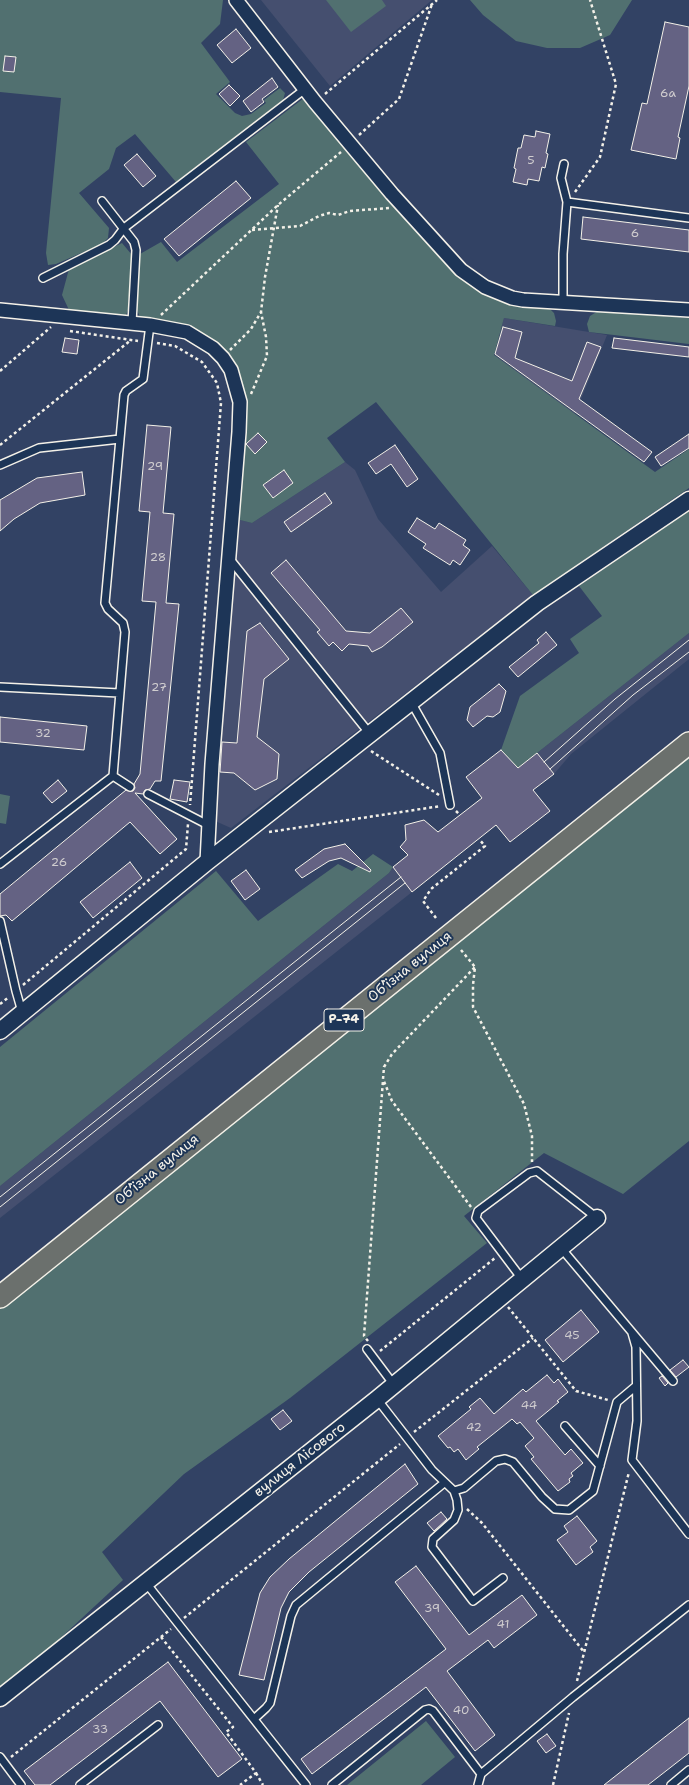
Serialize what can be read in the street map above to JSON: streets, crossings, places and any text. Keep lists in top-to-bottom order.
{
  "streets": {
    "main road": ["Обʼїзна вулиця", "Р-74"],
    "street": ["вулиця Лісового"]
  },
  "house_numbers": [
    "6а",
    "5",
    "6",
    "29",
    "28",
    "27",
    "32",
    "26",
    "45",
    "44",
    "42",
    "39",
    "41",
    "40",
    "33"
  ]
}
